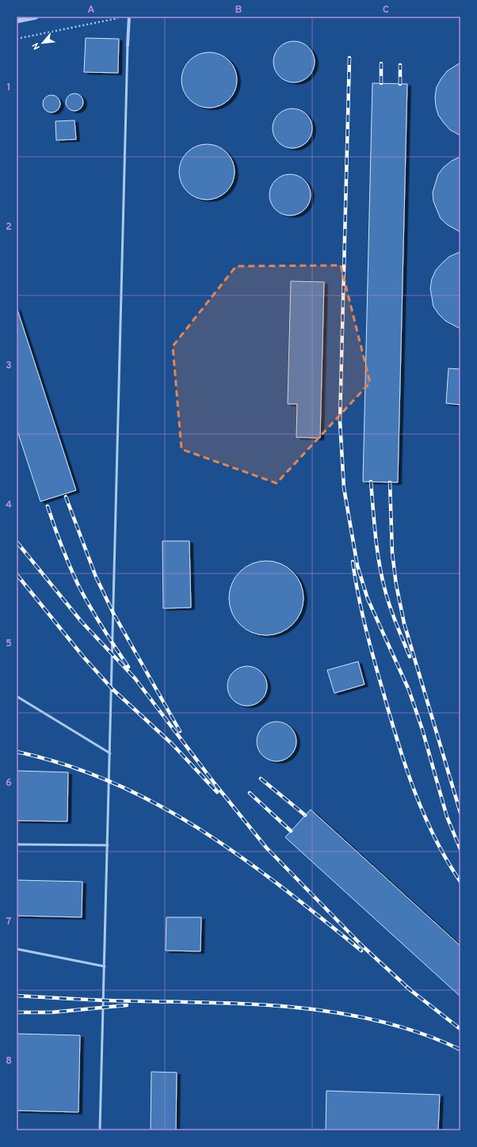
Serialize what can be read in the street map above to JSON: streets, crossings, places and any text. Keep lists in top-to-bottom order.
{
  "north": "bottom left",
  "grid": {
    "columns": ["A", "B", "C"],
    "rows": [
      "1",
      "2",
      "3",
      "4",
      "5",
      "6",
      "7",
      "8"
    ]
  }
}
